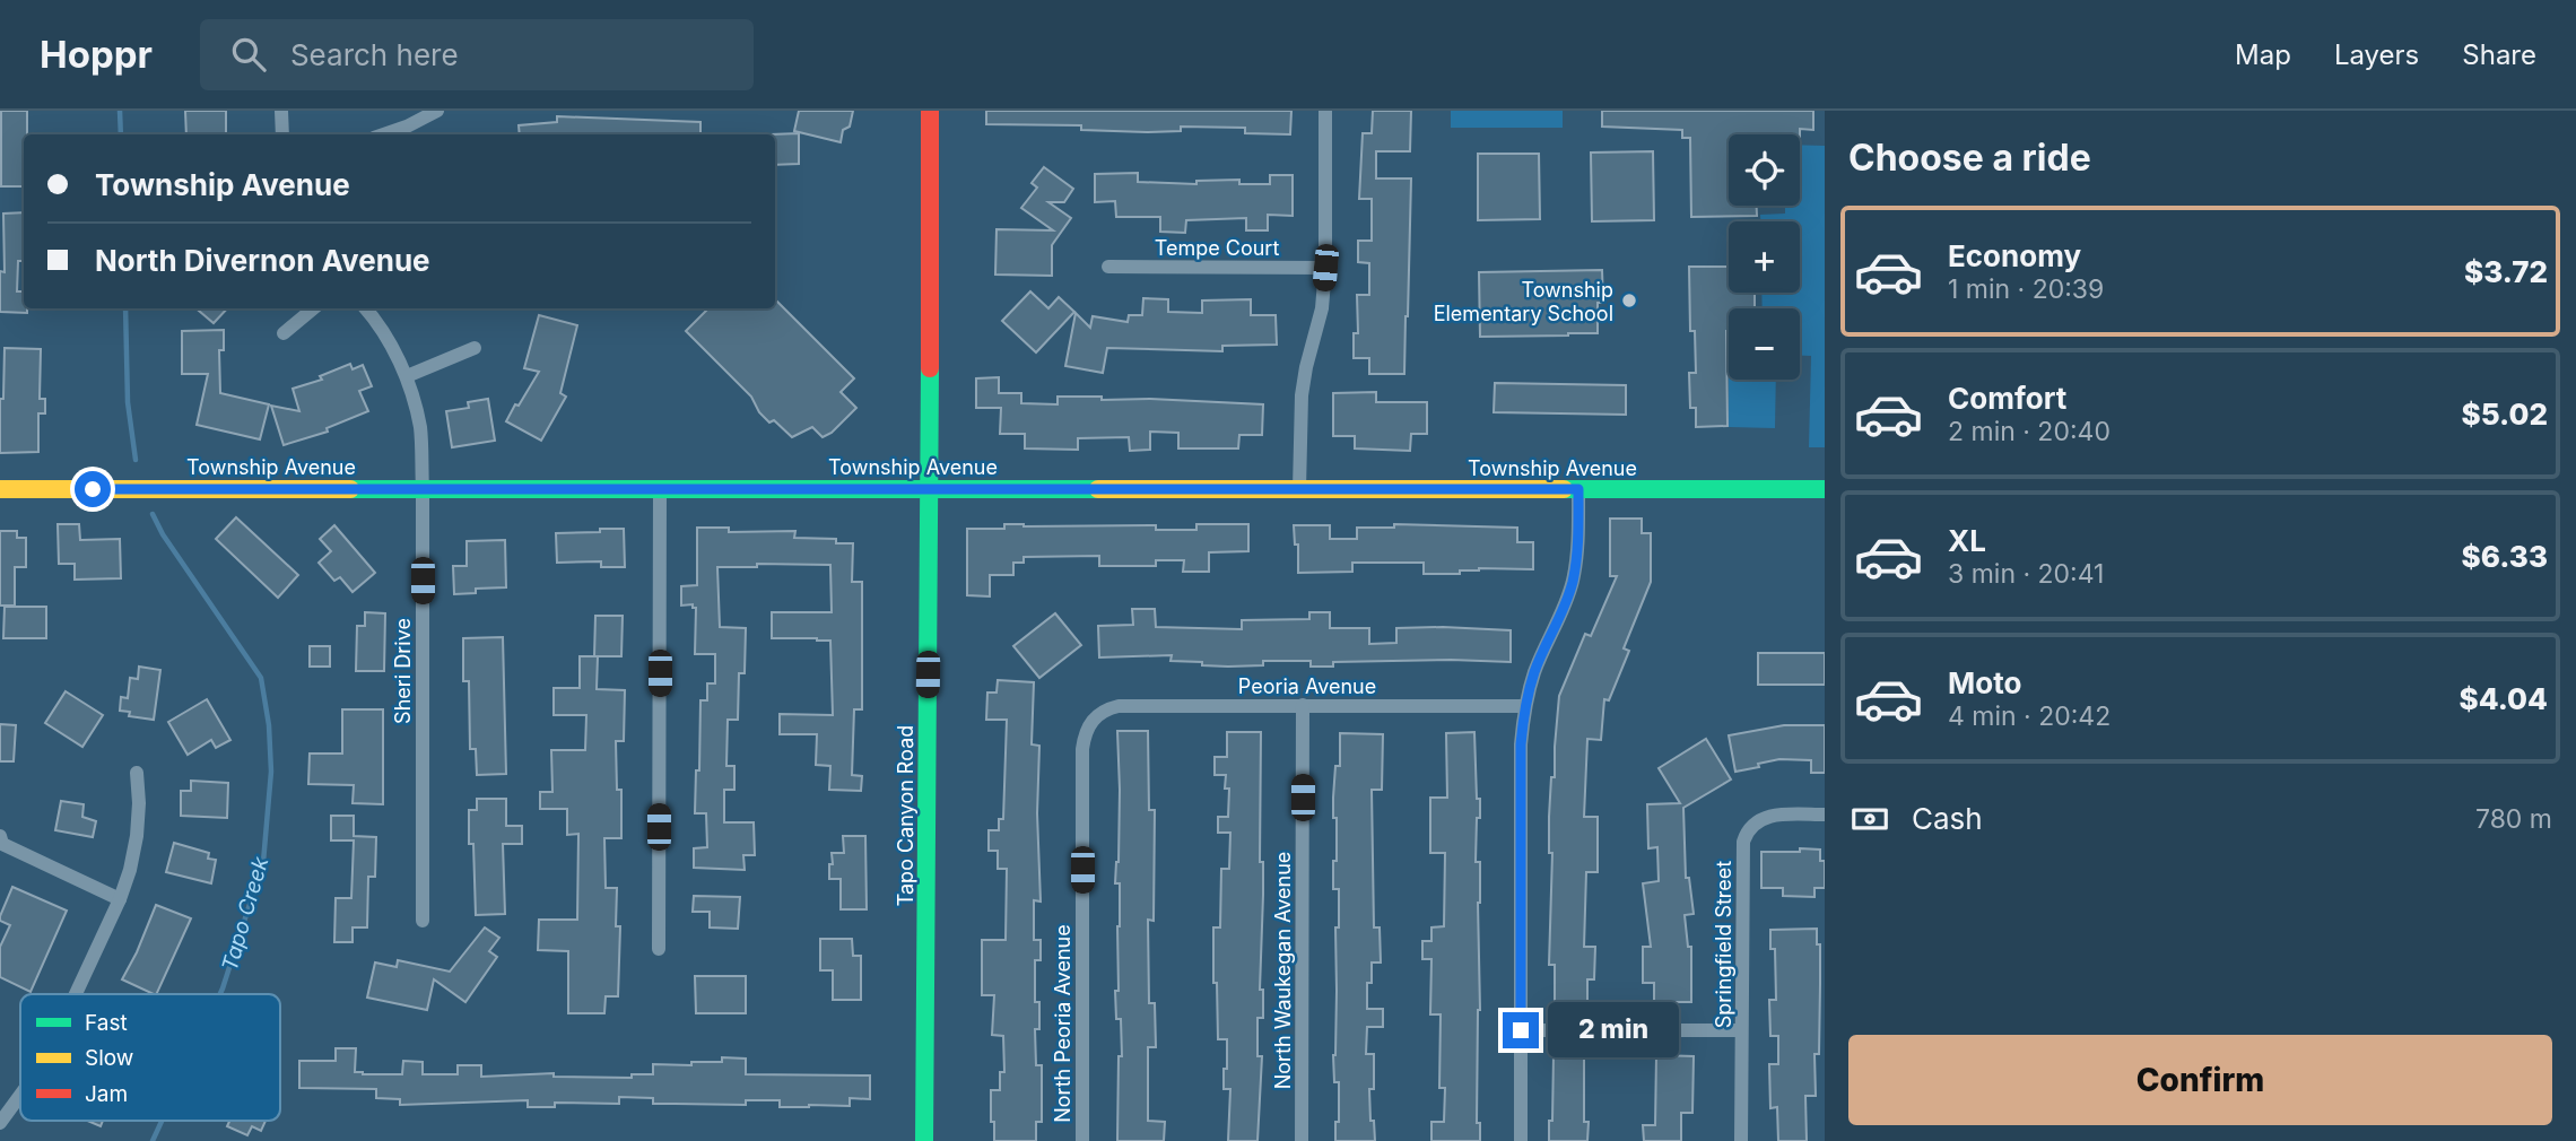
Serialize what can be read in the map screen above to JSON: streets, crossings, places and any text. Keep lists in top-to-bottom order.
{
  "streets": {
    "street": [
      "Tempe Court",
      "Township Avenue",
      "Sheri Drive",
      "Peoria Avenue",
      "Tapo Canyon Road",
      "Springfield Street",
      "North Waukegan Avenue",
      "North Peoria Avenue"
    ]
  },
  "crossings": [
    ["Township Avenue", "Sheri Drive"],
    ["Township Avenue", "Tapo Canyon Road"],
    ["Peoria Avenue", "North Waukegan Avenue"],
    ["Peoria Avenue", "North Peoria Avenue"]
  ],
  "water": ["Tapo Creek"],
  "places": ["Township Elementary School"],
  "legend": ["Fast", "Slow", "Jam"],
  "page": {
    "header": "Hoppr",
    "search": "Search here",
    "nav": ["Map", "Layers", "Share"],
    "heading": "Choose a ride",
    "map_buttons": ["+", "−"],
    "banner": ["Township Avenue", "North Divernon Avenue"],
    "list": [
      {
        "name": "Economy",
        "note": "1 min · 20:39",
        "value": "$3.72"
      },
      {
        "name": "Comfort",
        "note": "2 min · 20:40",
        "value": "$5.02"
      },
      {
        "name": "XL",
        "note": "3 min · 20:41",
        "value": "$6.33"
      },
      {
        "name": "Moto",
        "note": "4 min · 20:42",
        "value": "$4.04"
      }
    ],
    "pay": ["Cash", "780 m"],
    "bubble": "2 min",
    "buttons": "Confirm"
  }
}
